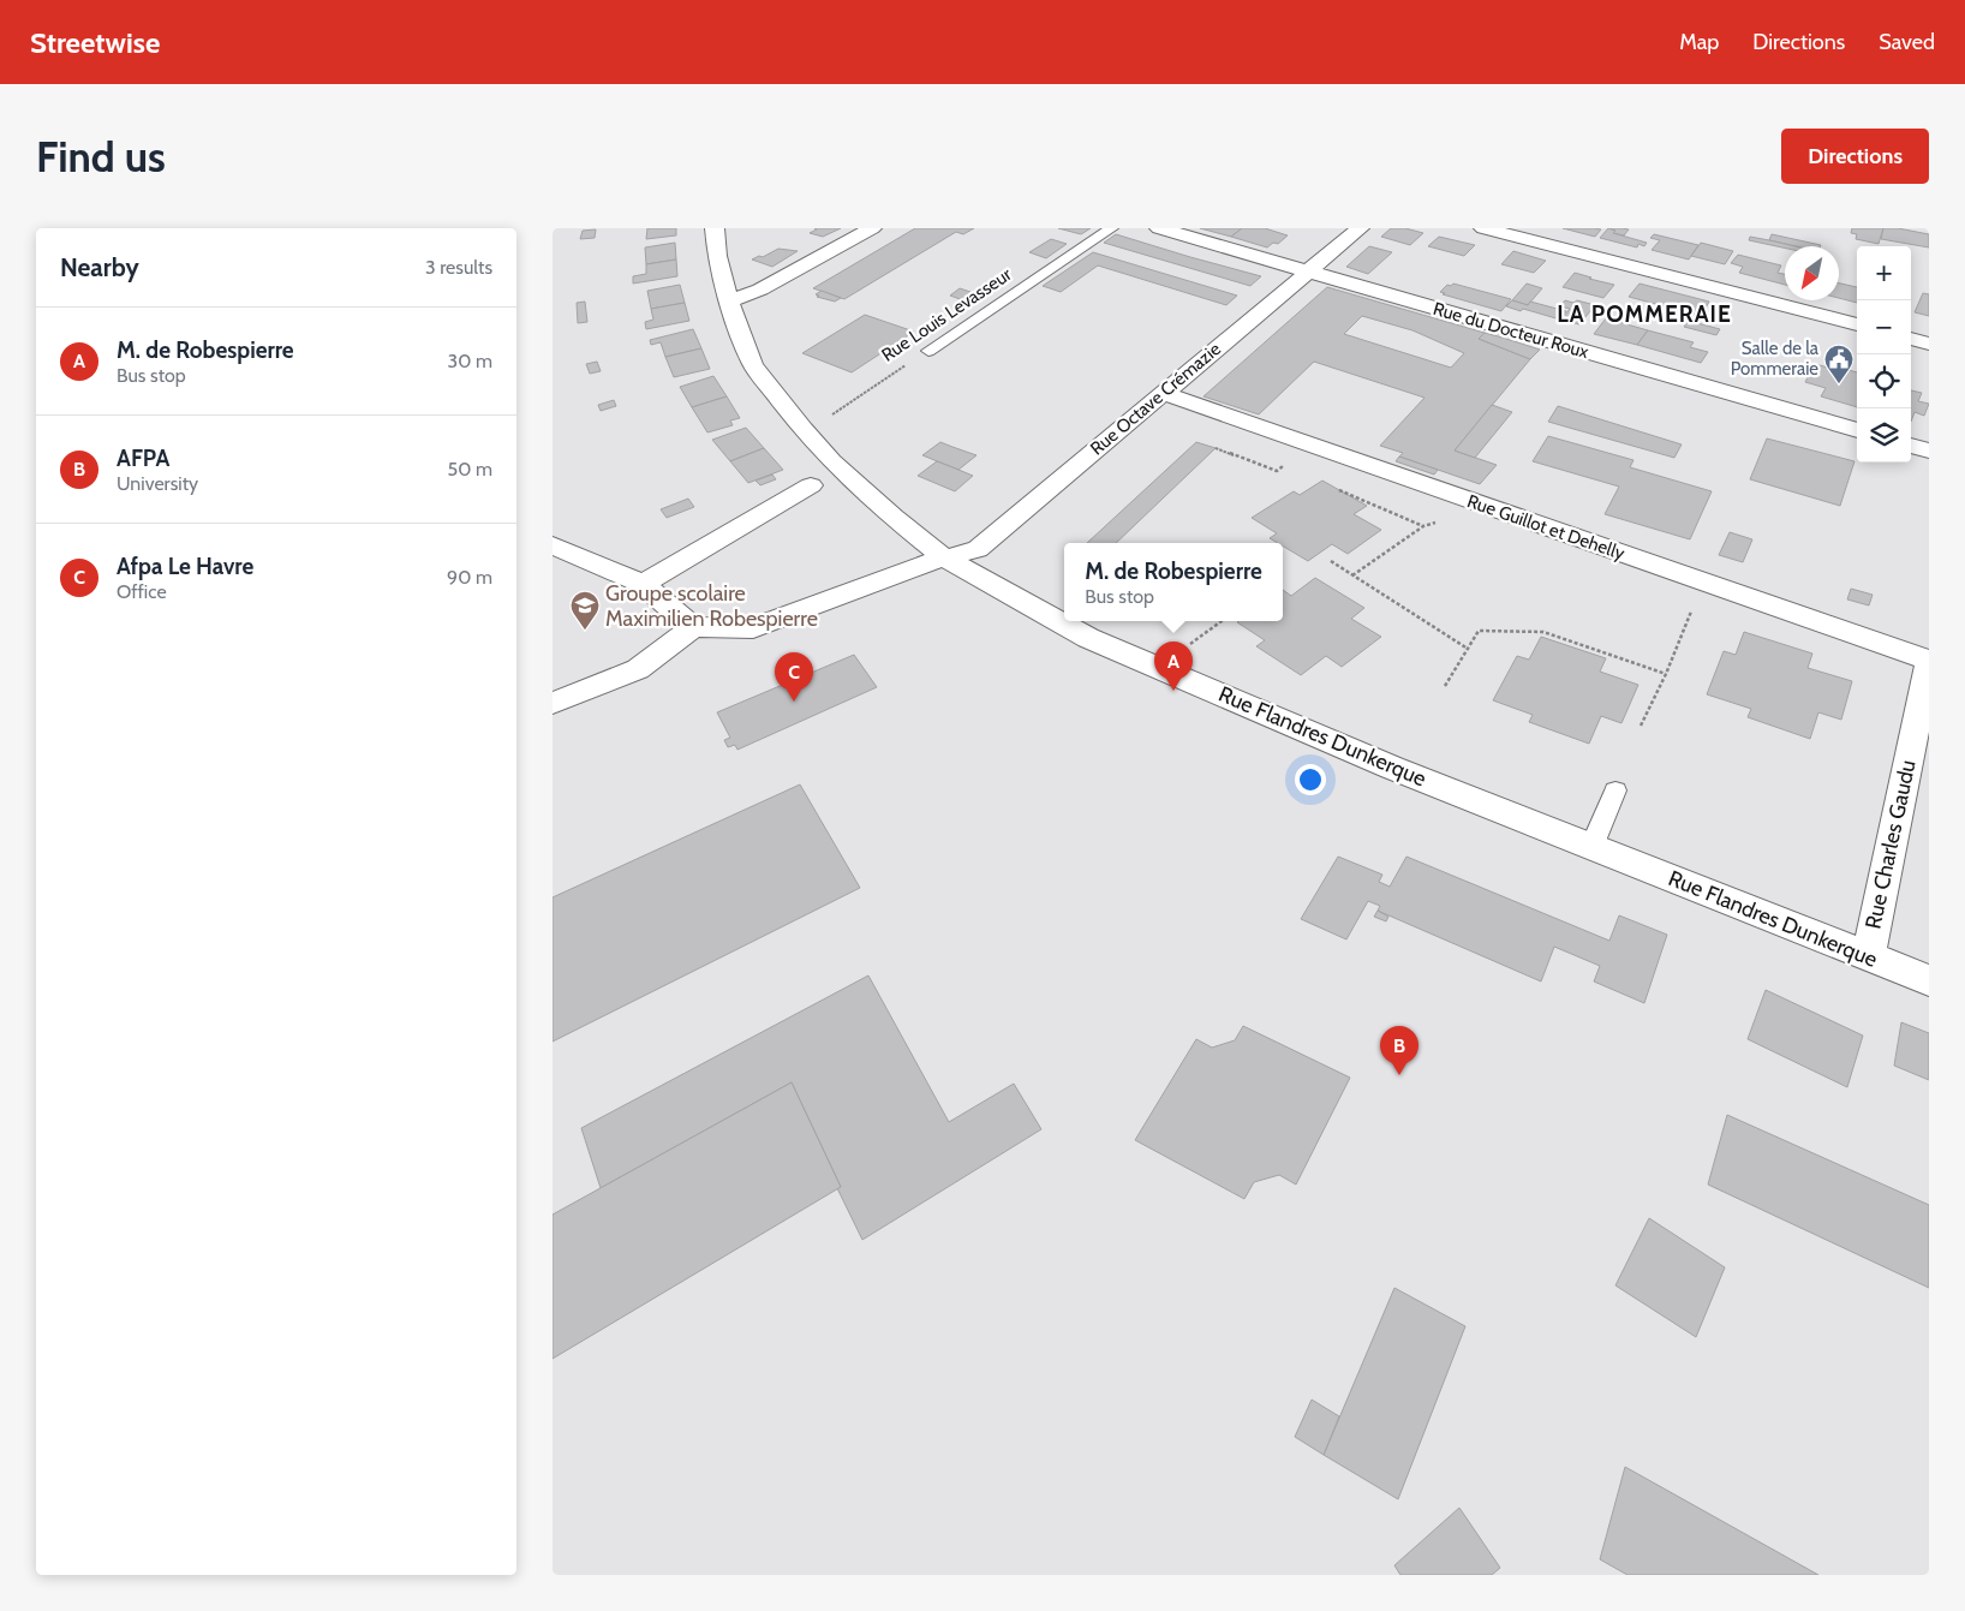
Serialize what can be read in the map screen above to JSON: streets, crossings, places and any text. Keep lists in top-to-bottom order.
{
  "streets": {
    "street": [
      "Rue du Docteur Roux",
      "Rue Octave Crémazie",
      "Rue Guillot et Dehelly",
      "Rue Flandres Dunkerque",
      "Rue Charles Gaudu"
    ],
    "lane": ["Rue Louis Levasseur"]
  },
  "crossings": [
    ["Rue Louis Levasseur", "Rue Flandres Dunkerque"],
    ["Rue du Docteur Roux", "Rue Octave Crémazie"],
    ["Rue Octave Crémazie", "Rue Guillot et Dehelly"],
    ["Rue Octave Crémazie", "Rue Flandres Dunkerque"],
    ["Rue Guillot et Dehelly", "Rue Charles Gaudu"],
    ["Rue Flandres Dunkerque", "Rue Charles Gaudu"]
  ],
  "districts": ["LA POMMERAIE"],
  "places": {
    "public building": ["Salle de la Pommeraie"],
    "school or university": ["Groupe scolaire Maximilien Robespierre"]
  },
  "north": "bottom left",
  "page": {
    "header": "Streetwise",
    "nav": ["Map", "Directions", "Saved"],
    "buttons": "Directions",
    "title": "Find us",
    "heading": ["Nearby", "3 results"],
    "map_buttons": ["+", "−"],
    "list": [
      {
        "mark": "A",
        "name": "M. de Robespierre",
        "note": "Bus stop",
        "value": "30 m"
      },
      {
        "mark": "B",
        "name": "AFPA",
        "note": "University",
        "value": "50 m"
      },
      {
        "mark": "C",
        "name": "Afpa Le Havre",
        "note": "Office",
        "value": "90 m"
      }
    ],
    "popup": ["M. de Robespierre", "Bus stop"],
    "pins": ["A", "C", "B"]
  }
}
